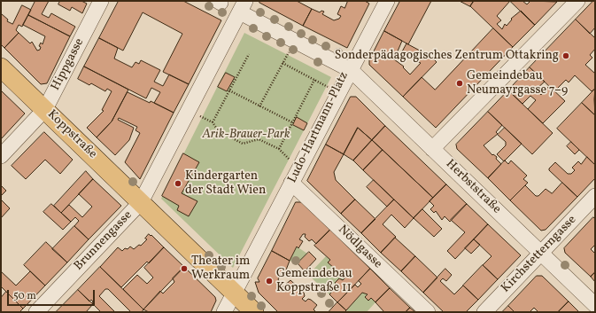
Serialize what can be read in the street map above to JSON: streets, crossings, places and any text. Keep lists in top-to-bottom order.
{
  "streets": {
    "main road": ["Koppstraße"],
    "street": [
      "Hippgasse",
      "Ludo-Hartmann-Platz",
      "Herbststraße",
      "Brunnengasse",
      "Nödlgasse",
      "Kirchstetterngasse"
    ]
  },
  "crossings": [
    ["Hippgasse", "Koppstraße"],
    ["Ludo-Hartmann-Platz", "Koppstraße"],
    ["Ludo-Hartmann-Platz", "Herbststraße"],
    ["Ludo-Hartmann-Platz", "Brunnengasse"],
    ["Ludo-Hartmann-Platz", "Nödlgasse"],
    ["Koppstraße", "Brunnengasse"],
    ["Herbststraße", "Kirchstetterngasse"]
  ],
  "parks": ["Arik-Brauer-Park"],
  "places": [
    "Sonderpädagogisches Zentrum Ottakring",
    "Gemeindebau Neumayrgasse 7–9",
    "Kindergarten der Stadt Wien",
    "Theater im Werkraum",
    "Gemeindebau Koppstraße 11"
  ],
  "scale_bar": "50 m"
}
